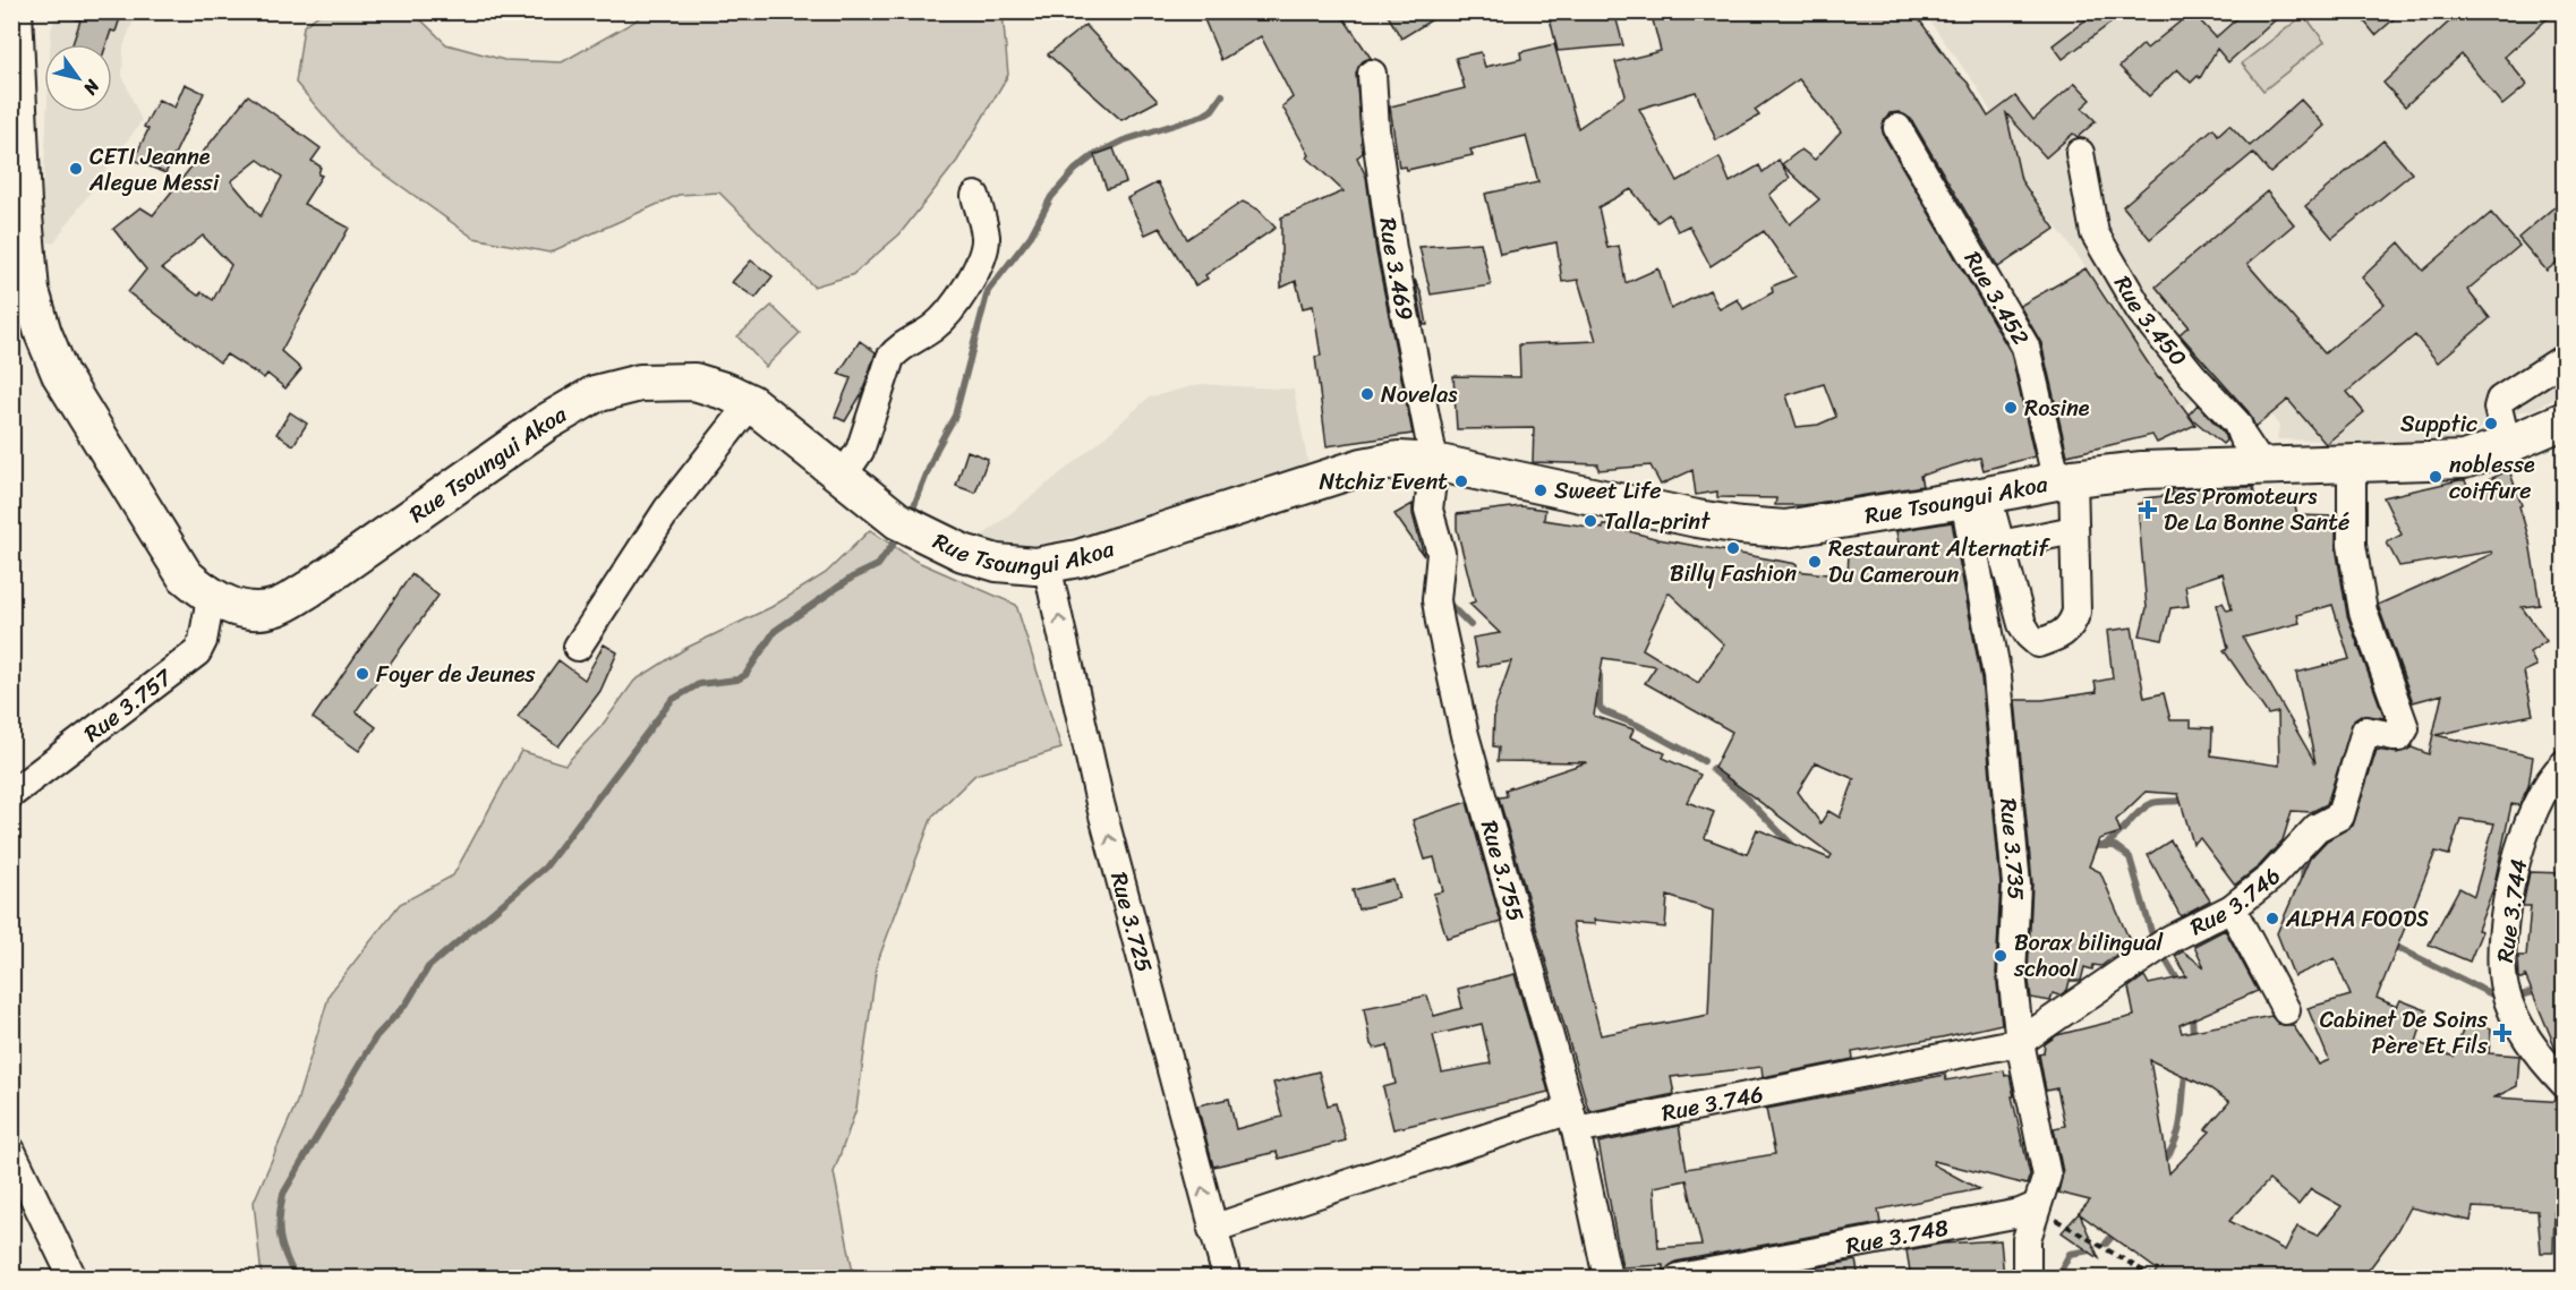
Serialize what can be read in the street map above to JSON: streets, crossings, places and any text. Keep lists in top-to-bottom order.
{
  "streets": {
    "main road": ["Rue Tsoungui Akoa"],
    "street": [
      "Rue 3.469",
      "Rue 3.452",
      "Rue 3.450",
      "Rue 3.757",
      "Rue 3.735",
      "Rue 3.755",
      "Rue 3.746",
      "Rue 3.744",
      "Rue 3.725",
      "Rue 3.748"
    ]
  },
  "crossings": [
    ["Rue 3.469", "Rue Tsoungui Akoa"],
    ["Rue 3.469", "Rue 3.755"],
    ["Rue 3.452", "Rue Tsoungui Akoa"],
    ["Rue 3.450", "Rue Tsoungui Akoa"],
    ["Rue Tsoungui Akoa", "Rue 3.757"],
    ["Rue Tsoungui Akoa", "Rue 3.735"],
    ["Rue Tsoungui Akoa", "Rue 3.755"],
    ["Rue Tsoungui Akoa", "Rue 3.746"],
    ["Rue Tsoungui Akoa", "Rue 3.725"],
    ["Rue 3.735", "Rue 3.746"],
    ["Rue 3.735", "Rue 3.748"],
    ["Rue 3.755", "Rue 3.746"],
    ["Rue 3.746", "Rue 3.725"]
  ],
  "one_way": ["Rue 3.725"],
  "places": {
    "other": [
      "CETI Jeanne Alegue Messi",
      "Novelas",
      "Rosine",
      "Supptic",
      "noblesse coiffure",
      "Ntchiz Event",
      "Sweet Life",
      "Talla-print",
      "Billy Fashion",
      "Restaurant Alternatif Du Cameroun",
      "Foyer de Jeunes",
      "ALPHA FOODS",
      "Borax bilingual school"
    ],
    "health": ["Les Promoteurs De La Bonne Santé", "Cabinet De Soins Père Et Fils"]
  },
  "north": "bottom right"
}
